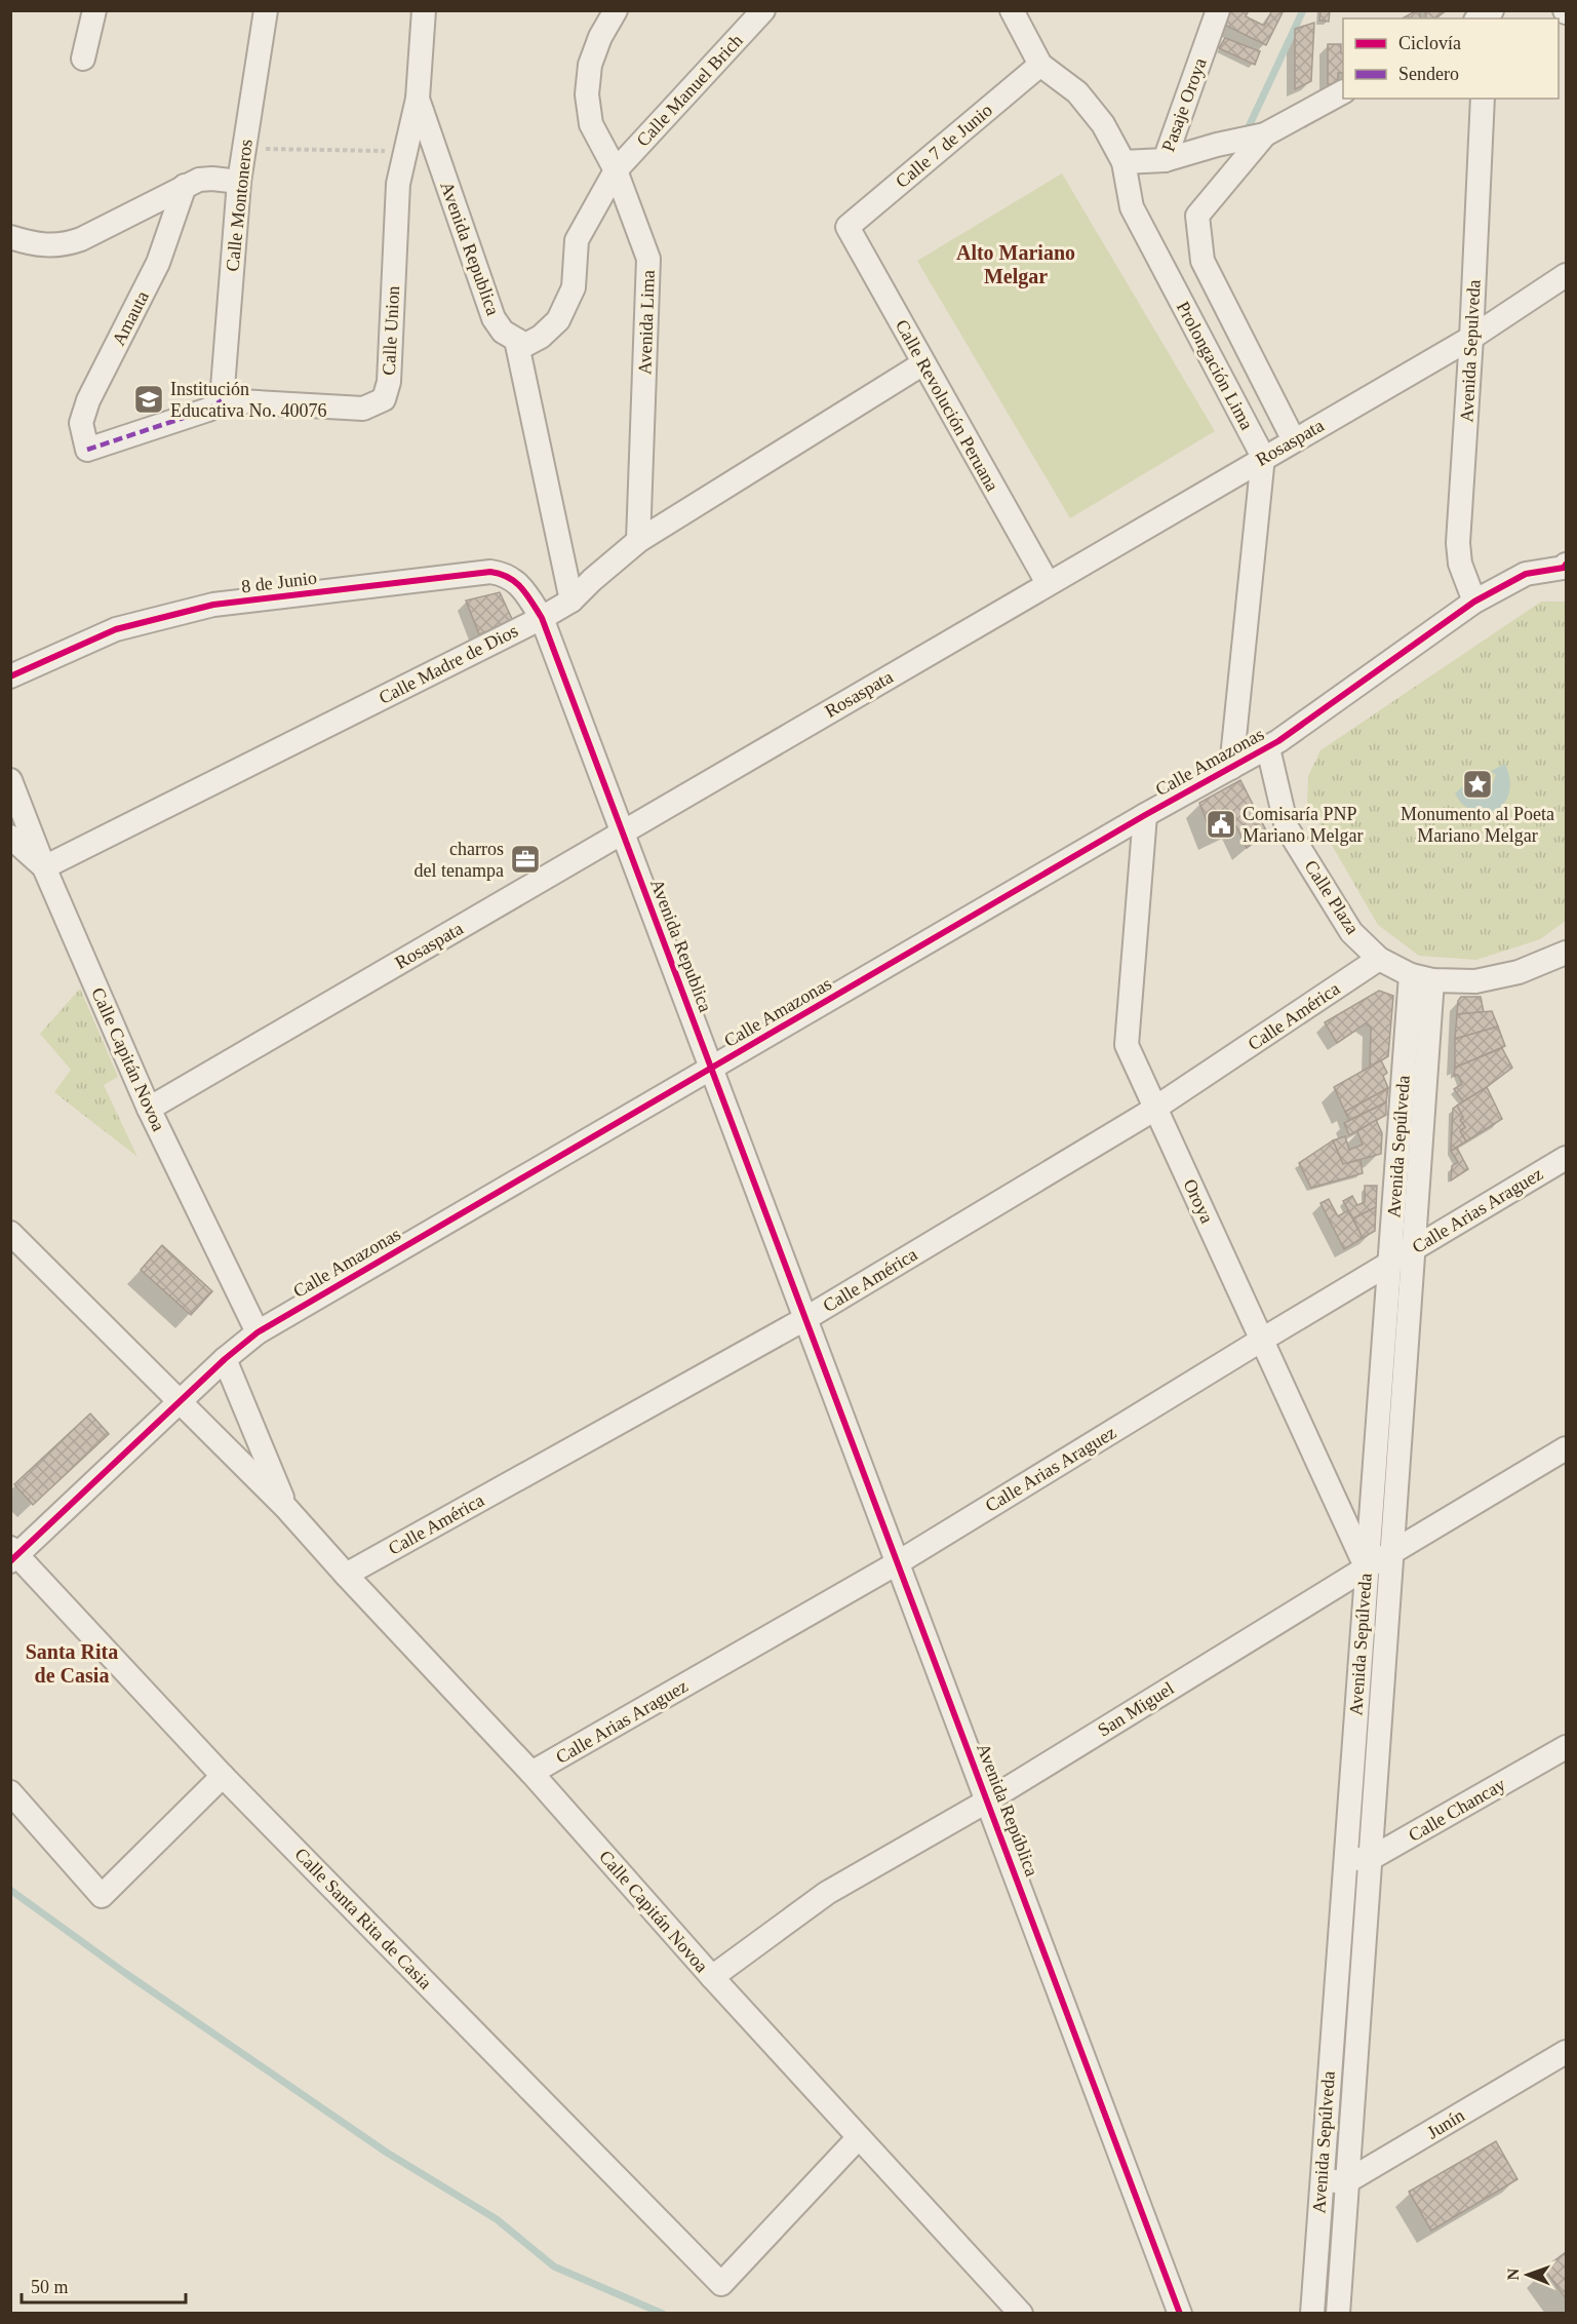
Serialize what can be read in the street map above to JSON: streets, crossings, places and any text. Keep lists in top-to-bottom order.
{
  "streets": {
    "street": [
      "Calle Manuel Brich",
      "Pasaje Oroya",
      "Calle 7 de Junio",
      "Calle Montoneros",
      "Avenida Republica",
      "Amauta",
      "Avenida Lima",
      "Calle Union",
      "Avenida Sepulveda",
      "Prolongación Lima",
      "Calle Revolución Peruana",
      "Rosaspata",
      "8 de Junio",
      "Calle Madre de Dios",
      "Calle Amazonas",
      "Calle Plaza",
      "Calle América",
      "Calle Capitán Novoa",
      "Avenida Sepúlveda",
      "Oroya",
      "Calle Arias Araguez",
      "San Miguel",
      "Avenida República",
      "Calle Chancay",
      "Calle Santa Rita de Casia",
      "Junín"
    ]
  },
  "crossings": [
    ["Calle Manuel Brich", "Avenida Lima"],
    ["Pasaje Oroya", "Prolongación Lima"],
    ["Calle 7 de Junio", "Prolongación Lima"],
    ["Calle 7 de Junio", "Calle Revolución Peruana"],
    ["Calle Montoneros", "Amauta"],
    ["Calle Montoneros", "Calle Union"],
    ["Avenida Republica", "Calle Union"],
    ["Avenida Republica", "Rosaspata"],
    ["Avenida Republica", "8 de Junio"],
    ["Avenida Republica", "Calle Madre de Dios"],
    ["Avenida Republica", "Calle Amazonas"],
    ["Avenida Republica", "Calle América"],
    ["Avenida Republica", "Avenida República"],
    ["Amauta", "Calle Union"],
    ["Avenida Lima", "Calle Madre de Dios"],
    ["Avenida Sepulveda", "Rosaspata"],
    ["Avenida Sepulveda", "Calle Amazonas"],
    ["Prolongación Lima", "Rosaspata"],
    ["Calle Revolución Peruana", "Rosaspata"],
    ["Calle Revolución Peruana", "Calle Madre de Dios"],
    ["Rosaspata", "Calle Capitán Novoa"],
    ["8 de Junio", "Calle Madre de Dios"],
    ["Calle Madre de Dios", "Calle Capitán Novoa"],
    ["Calle Amazonas", "Calle Plaza"],
    ["Calle Amazonas", "Calle Capitán Novoa"],
    ["Calle Amazonas", "Oroya"],
    ["Calle Amazonas", "Calle Santa Rita de Casia"],
    ["Calle Plaza", "Calle América"],
    ["Calle Plaza", "Avenida Sepúlveda"],
    ["Calle América", "Calle Capitán Novoa"],
    ["Calle América", "Oroya"],
    ["Calle América", "Avenida República"],
    ["Calle Capitán Novoa", "Calle Arias Araguez"],
    ["Calle Capitán Novoa", "San Miguel"],
    ["Calle Capitán Novoa", "Calle Santa Rita de Casia"],
    ["Avenida Sepúlveda", "Oroya"],
    ["Avenida Sepúlveda", "Calle Arias Araguez"],
    ["Avenida Sepúlveda", "San Miguel"],
    ["Avenida Sepúlveda", "Calle Chancay"],
    ["Avenida Sepúlveda", "Junín"],
    ["Oroya", "Calle Arias Araguez"],
    ["Oroya", "San Miguel"],
    ["Calle Arias Araguez", "Avenida República"],
    ["San Miguel", "Avenida República"]
  ],
  "districts": ["Alto Mariano Melgar", "Santa Rita de Casia"],
  "places": {
    "school or university": ["Institución Educativa No. 40076"],
    "place": ["Monumento al Poeta Mariano Melgar"],
    "public building": ["Comisaría PNP Mariano Melgar"],
    "office": ["charros del tenampa"]
  },
  "legend": ["Ciclovía", "Sendero"],
  "scale_bar": "50 m",
  "north": "left"
}
